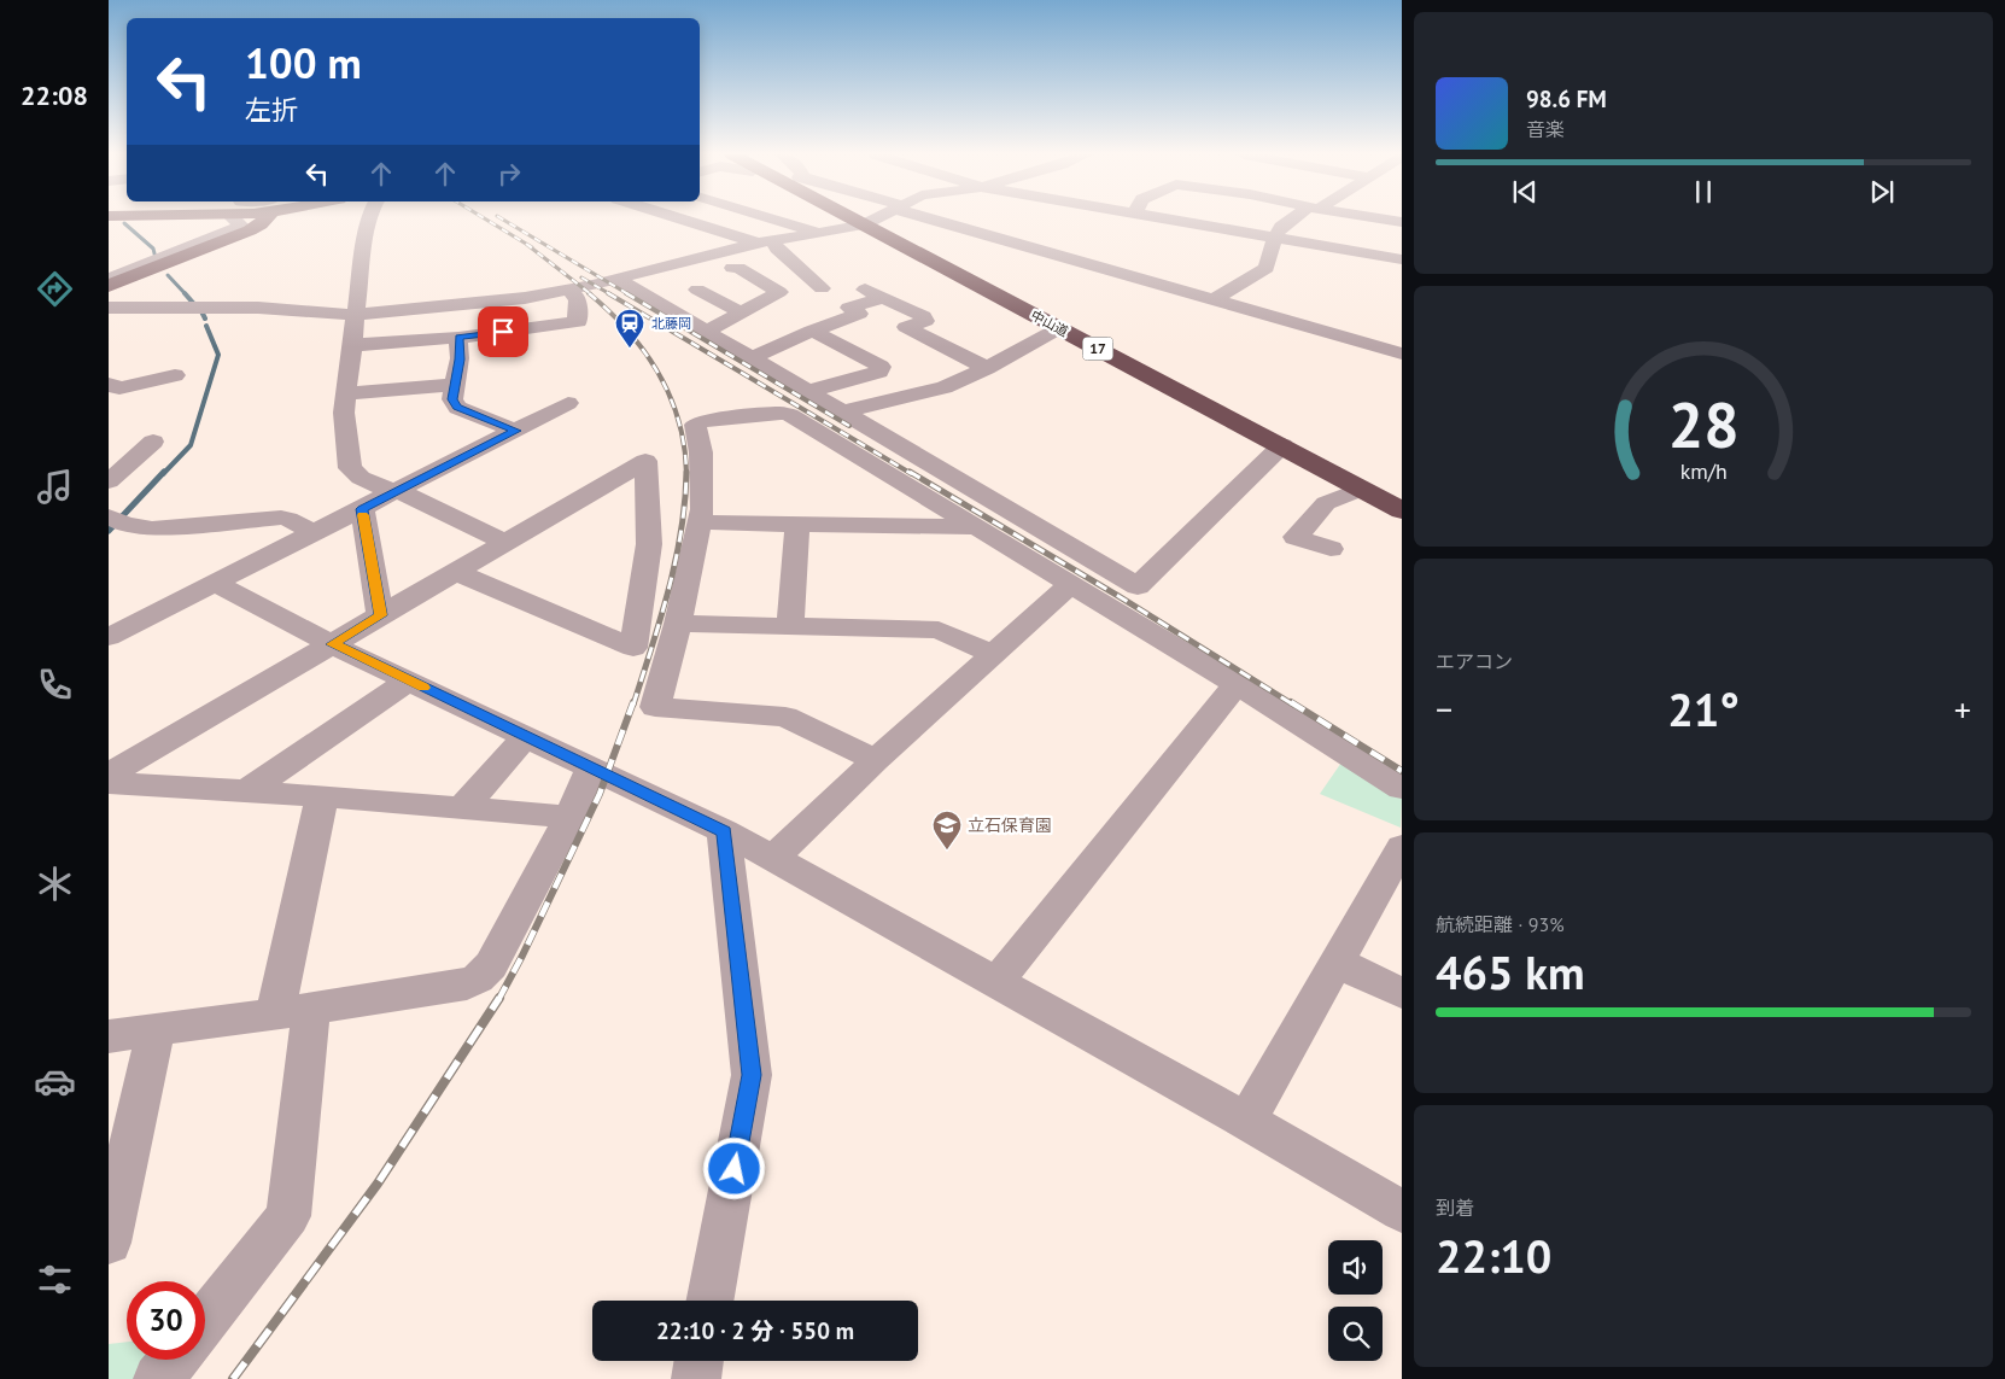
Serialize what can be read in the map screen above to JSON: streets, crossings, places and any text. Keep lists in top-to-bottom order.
{
  "streets": {
    "highway": ["中山道", "17"]
  },
  "places": {
    "station": ["北藤岡"],
    "school or university": ["立石保育園"]
  },
  "page": {
    "tabs": "22:08",
    "turn": ["100 m", "左折"],
    "song": ["98.6 FM", "音楽"],
    "tile": [
      "エアコン",
      ["航続距離 · 93%", "465 km"],
      ["到着", "22:10"]
    ],
    "heat": ["−", "21°", "+"],
    "limit": "30",
    "trip": "22:10 · 2 分 · 550 m",
    "gauge": ["28", "km/h"]
  }
}
